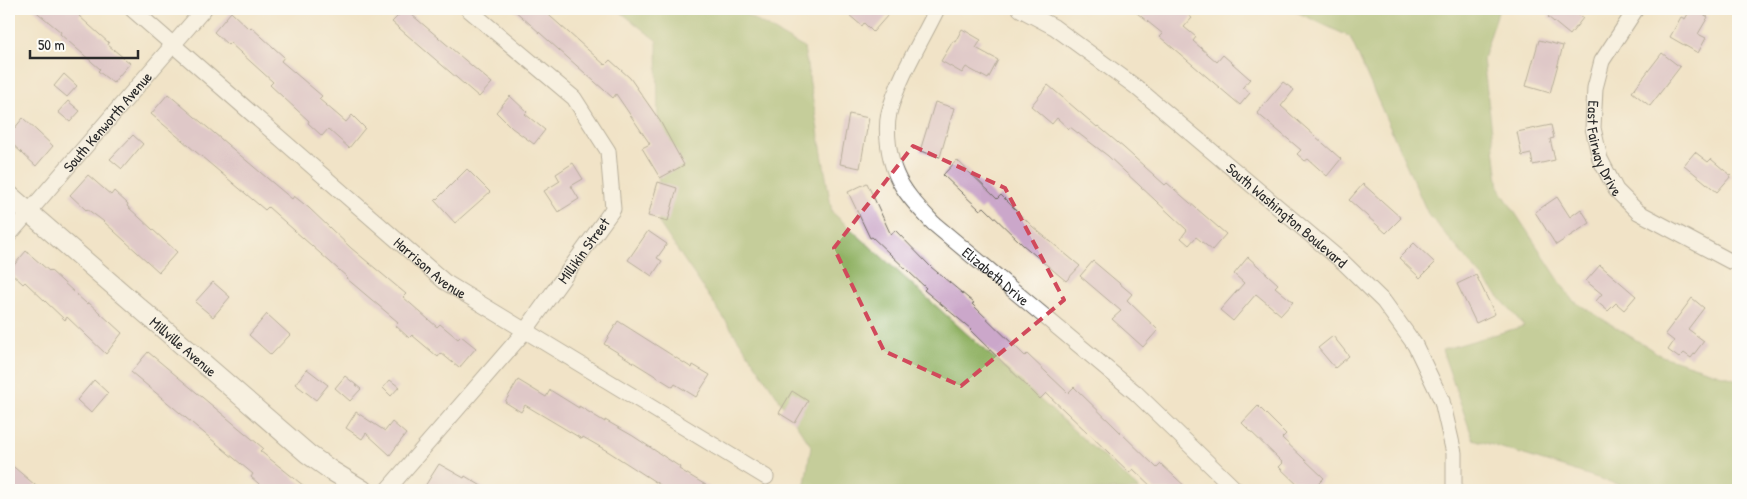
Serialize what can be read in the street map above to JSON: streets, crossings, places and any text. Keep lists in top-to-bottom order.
{
  "streets": {
    "main road": ["Millville Avenue"],
    "street": [
      "South Kenworth Avenue",
      "East Fairway Drive",
      "South Washington Boulevard",
      "Millikin Street",
      "Harrison Avenue",
      "Elizabeth Drive"
    ]
  },
  "crossings": [
    ["South Kenworth Avenue", "Harrison Avenue"],
    ["South Kenworth Avenue", "Millville Avenue"],
    ["Millikin Street", "Harrison Avenue"]
  ],
  "scale_bar": "50 m"
}
